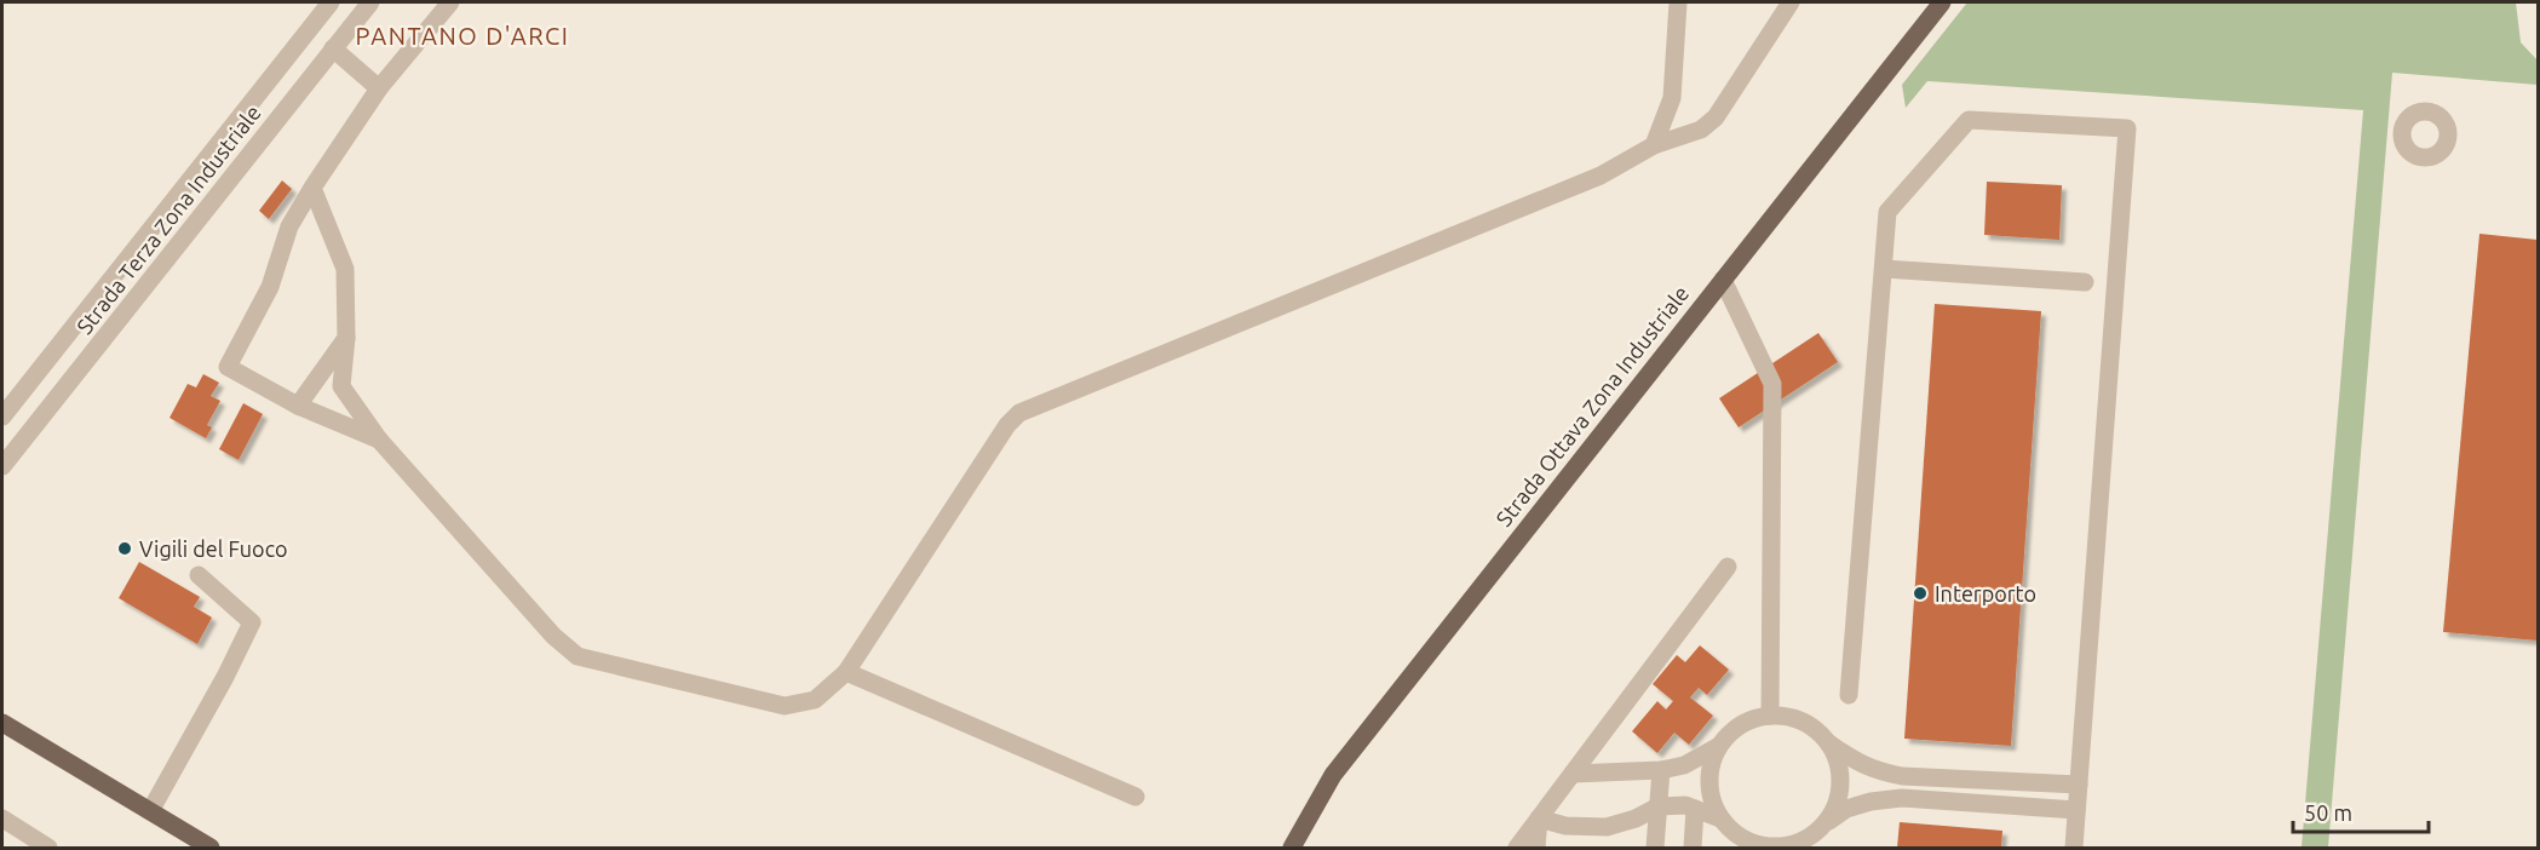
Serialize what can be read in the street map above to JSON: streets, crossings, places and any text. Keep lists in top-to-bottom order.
{
  "streets": {
    "main road": ["Strada Ottava Zona Industriale"],
    "street": ["Strada Terza Zona Industriale"]
  },
  "districts": ["PANTANO D'ARCI"],
  "places": ["Vigili del Fuoco", "Interporto"],
  "scale_bar": "50 m"
}
